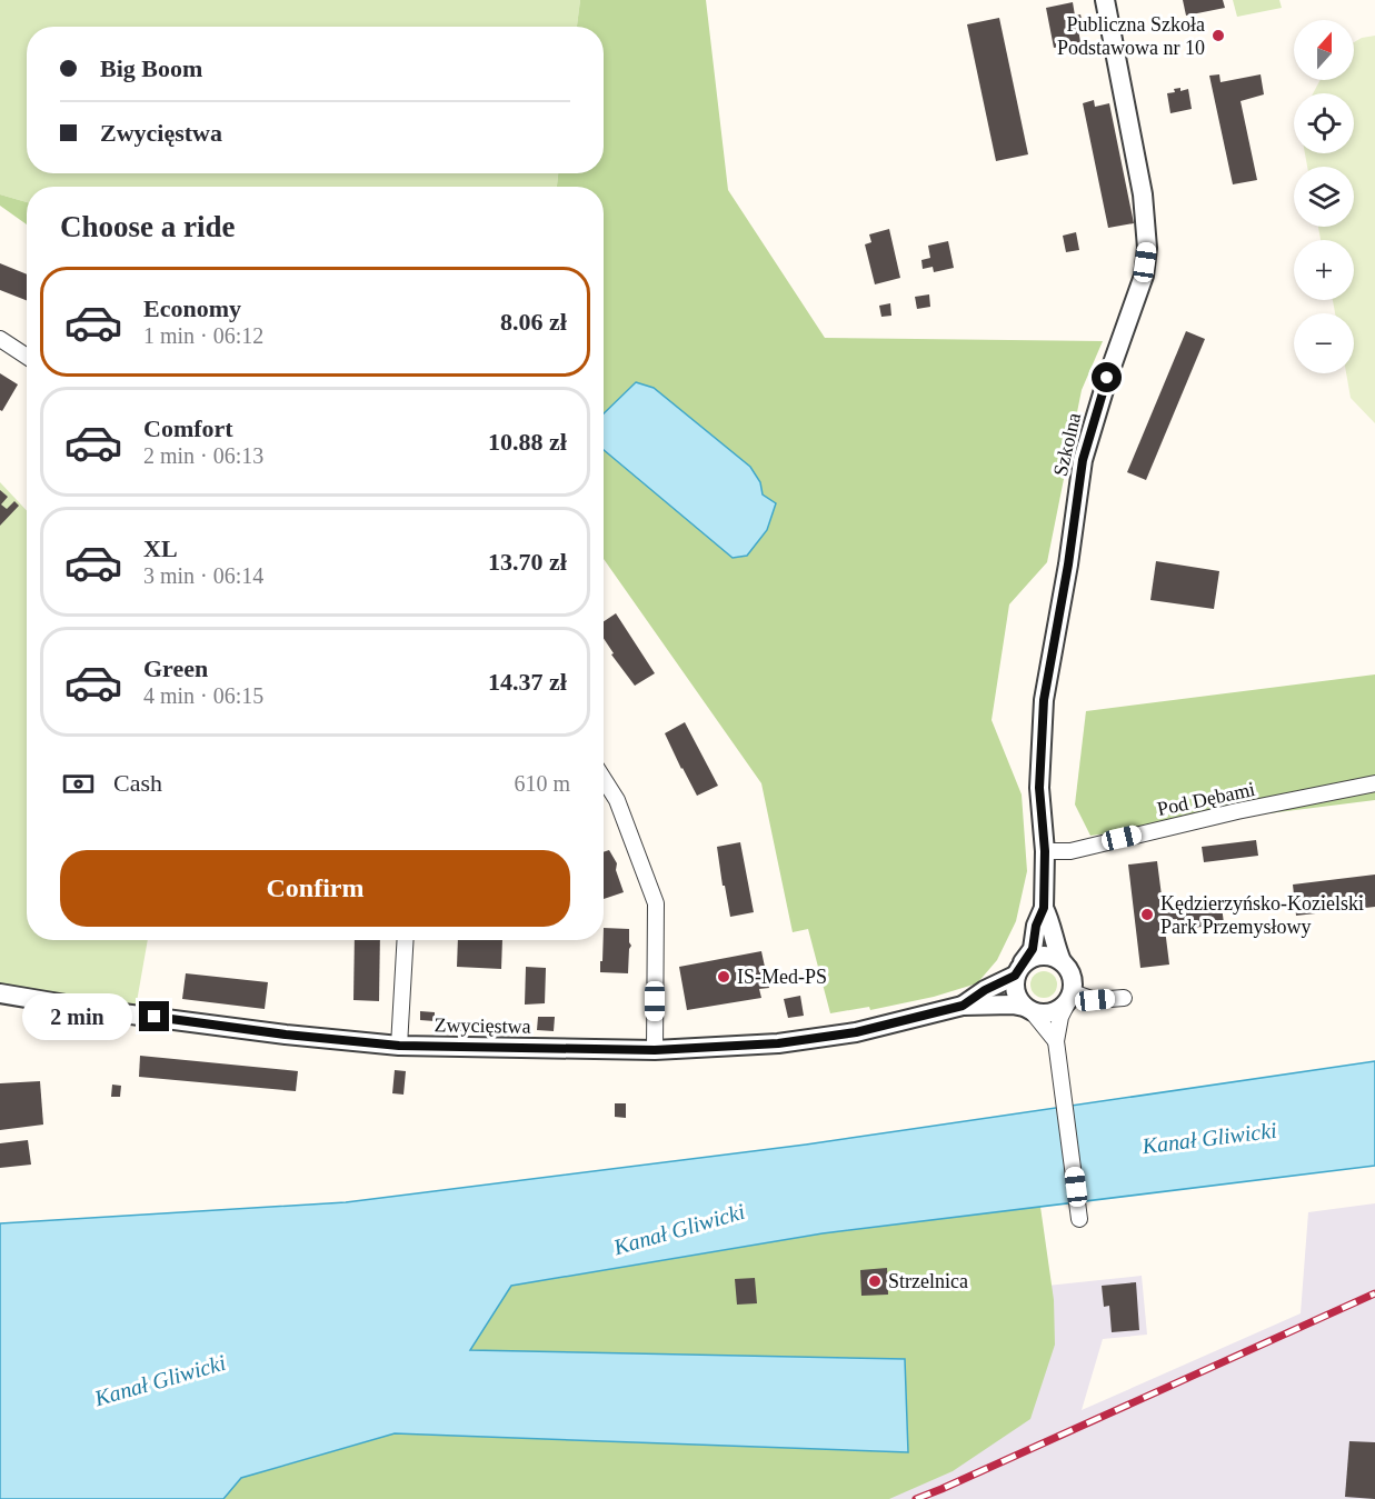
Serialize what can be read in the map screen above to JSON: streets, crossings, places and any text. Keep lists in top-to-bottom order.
{
  "streets": {
    "street": ["Szkolna", "Pod Dębami", "Zwycięstwa"]
  },
  "crossings": [
    ["Szkolna", "Pod Dębami"],
    ["Szkolna", "Zwycięstwa"]
  ],
  "water": ["Kanał Gliwicki"],
  "places": [
    "Publiczna Szkoła Podstawowa nr 10",
    "Kędzierzyńsko-Kozielski Park Przemysłowy",
    "IS-Med-PS",
    "Strzelnica"
  ],
  "north": "top",
  "page": {
    "map_buttons": ["+", "−"],
    "banner": ["Big Boom", "Zwycięstwa"],
    "heading": "Choose a ride",
    "list": [
      {
        "name": "Economy",
        "note": "1 min · 06:12",
        "value": "8.06 zł"
      },
      {
        "name": "Comfort",
        "note": "2 min · 06:13",
        "value": "10.88 zł"
      },
      {
        "name": "XL",
        "note": "3 min · 06:14",
        "value": "13.70 zł"
      },
      {
        "name": "Green",
        "note": "4 min · 06:15",
        "value": "14.37 zł"
      }
    ],
    "pay": ["Cash", "610 m"],
    "buttons": "Confirm",
    "bubble": "2 min"
  }
}
